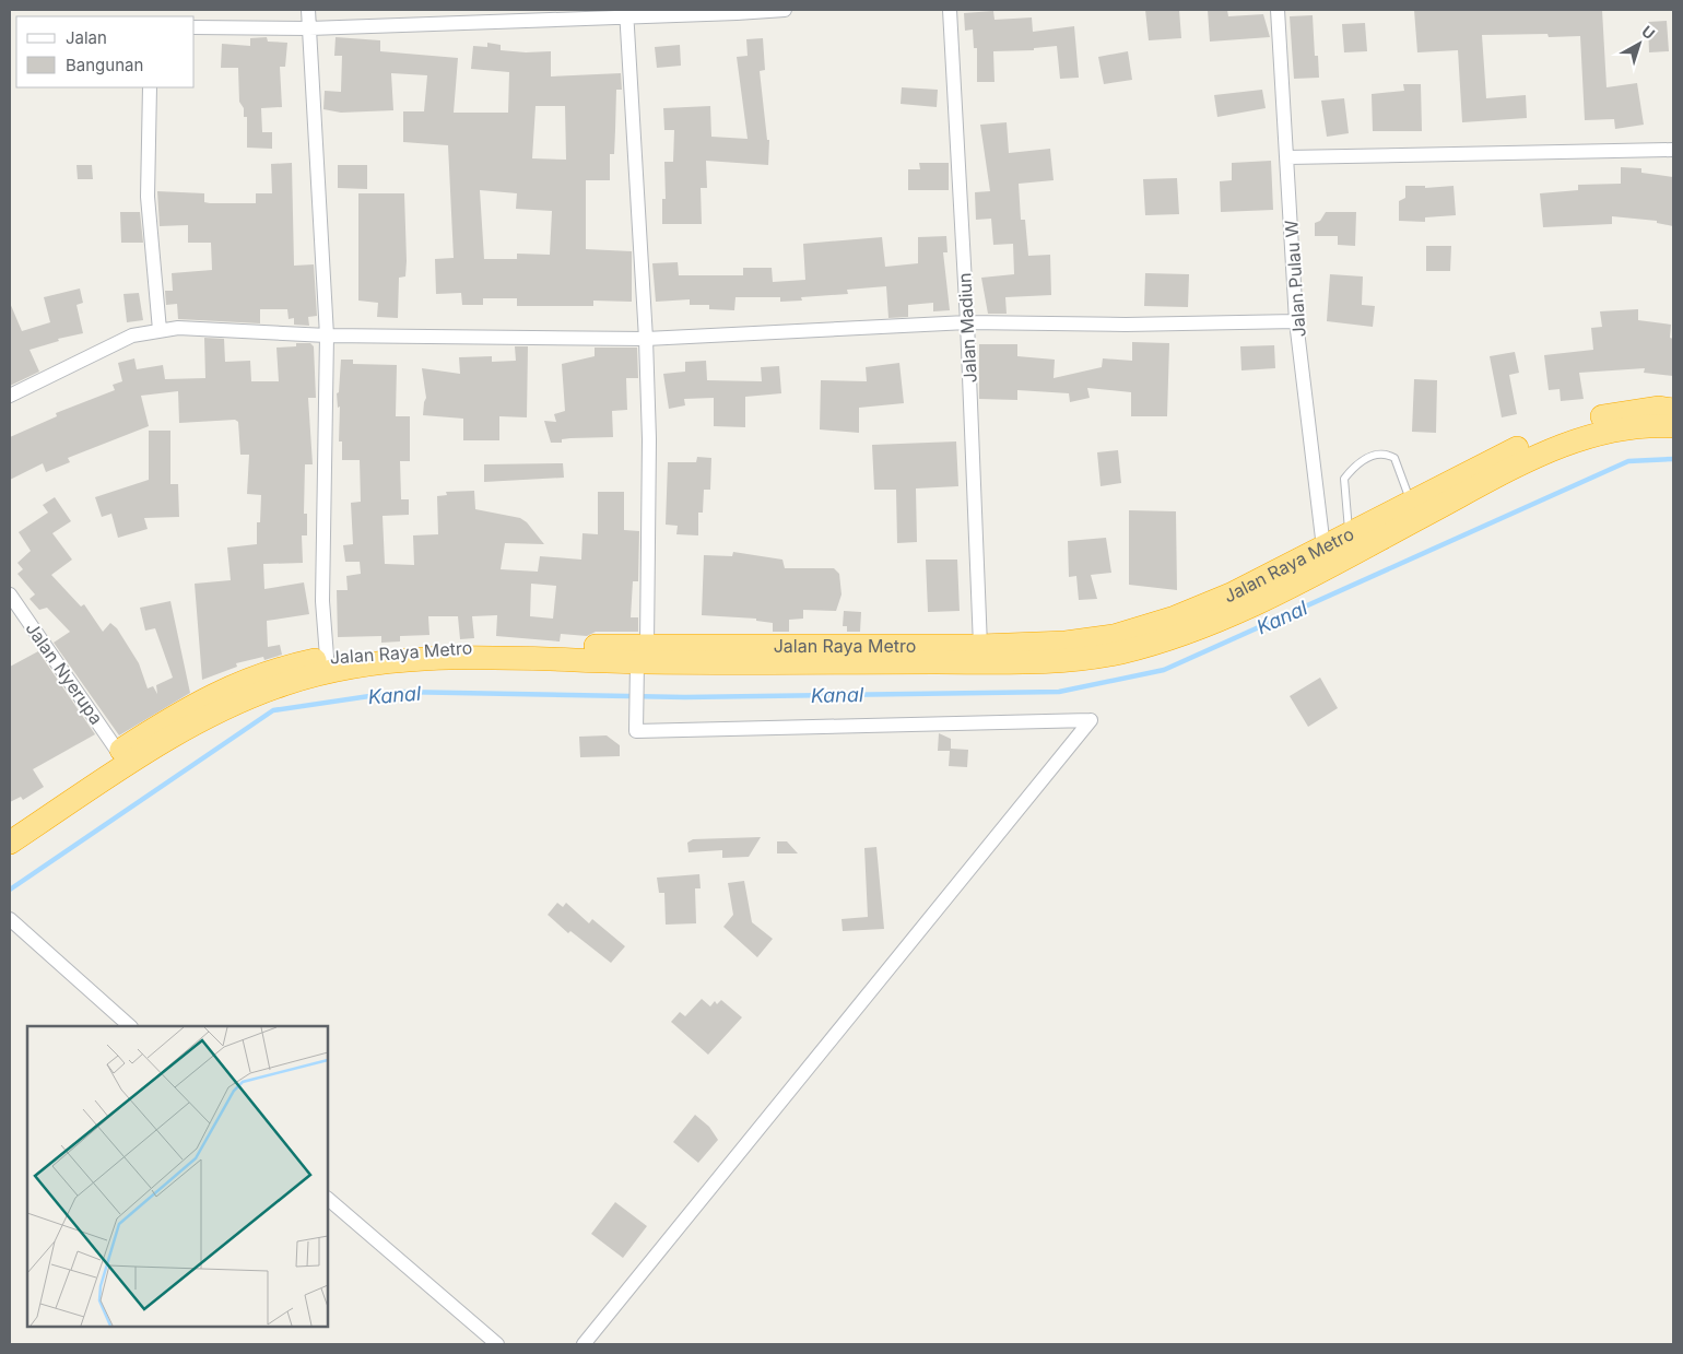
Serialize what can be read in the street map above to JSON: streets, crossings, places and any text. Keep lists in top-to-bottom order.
{
  "streets": {
    "highway": ["Jalan Raya Metro"],
    "street": ["Jalan Pulau W", "Jalan Madiun", "Jalan Nyerupa"]
  },
  "crossings": [
    ["Jalan Pulau W", "Jalan Raya Metro"],
    ["Jalan Madiun", "Jalan Raya Metro"],
    ["Jalan Raya Metro", "Jalan Nyerupa"]
  ],
  "water": ["Kanal"],
  "legend": ["Jalan", "Bangunan"],
  "north": "top right"
}
